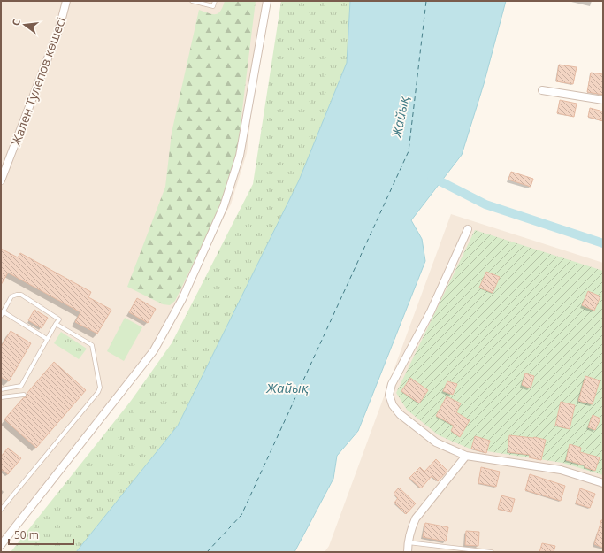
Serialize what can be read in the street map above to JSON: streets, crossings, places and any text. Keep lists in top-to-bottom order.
{
  "streets": {
    "street": ["Жален Тулепов көшесі"]
  },
  "water": ["Жайық"],
  "scale_bar": "50 m",
  "north": "left"
}
